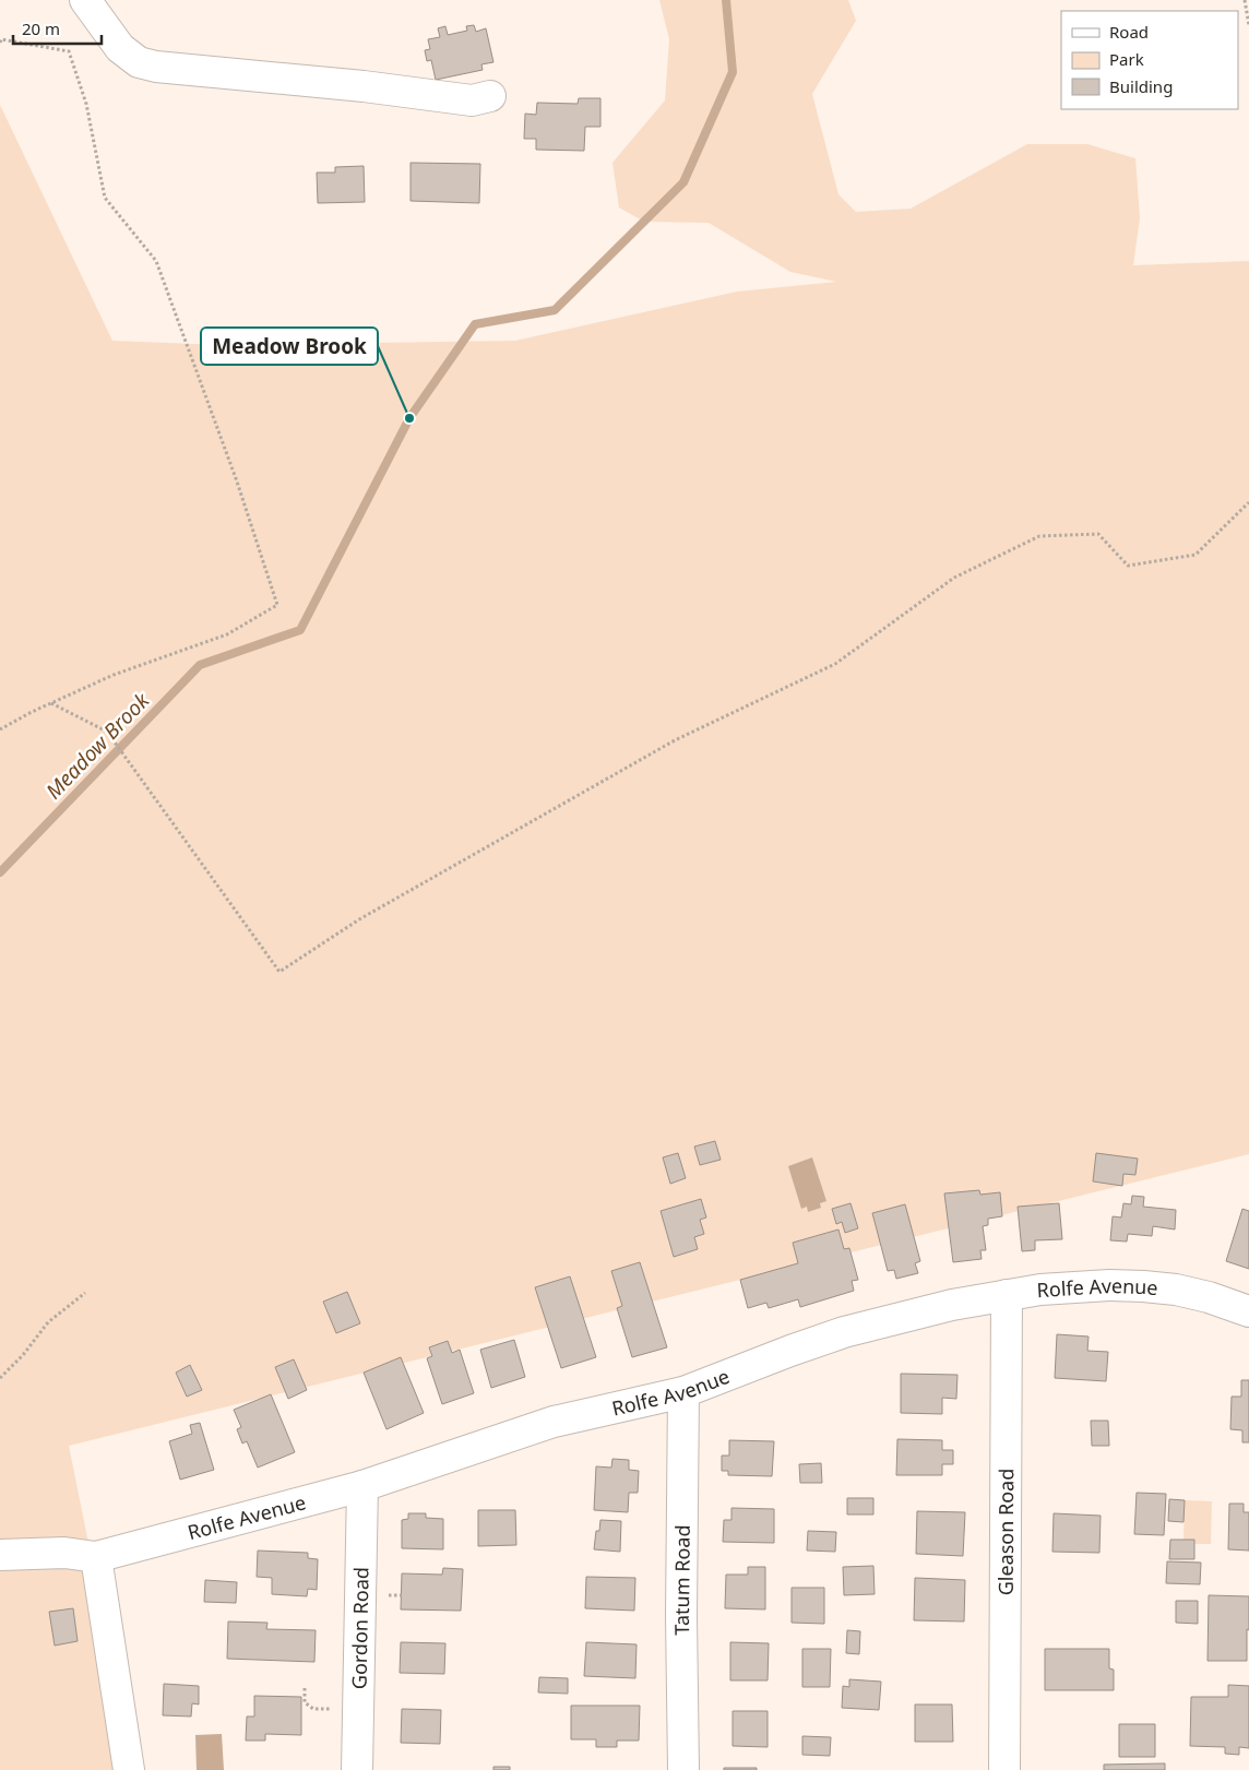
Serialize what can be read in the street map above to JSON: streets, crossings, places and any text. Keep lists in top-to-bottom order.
{
  "streets": {
    "street": [
      "Rolfe Avenue",
      "Gleason Road",
      "Tatum Road",
      "Gordon Road"
    ]
  },
  "crossings": [
    ["Rolfe Avenue", "Gleason Road"],
    ["Rolfe Avenue", "Tatum Road"],
    ["Rolfe Avenue", "Gordon Road"]
  ],
  "water": ["Meadow Brook"],
  "places": ["Meadow Brook"],
  "legend": ["Road", "Park", "Building"],
  "scale_bar": "20 m"
}
